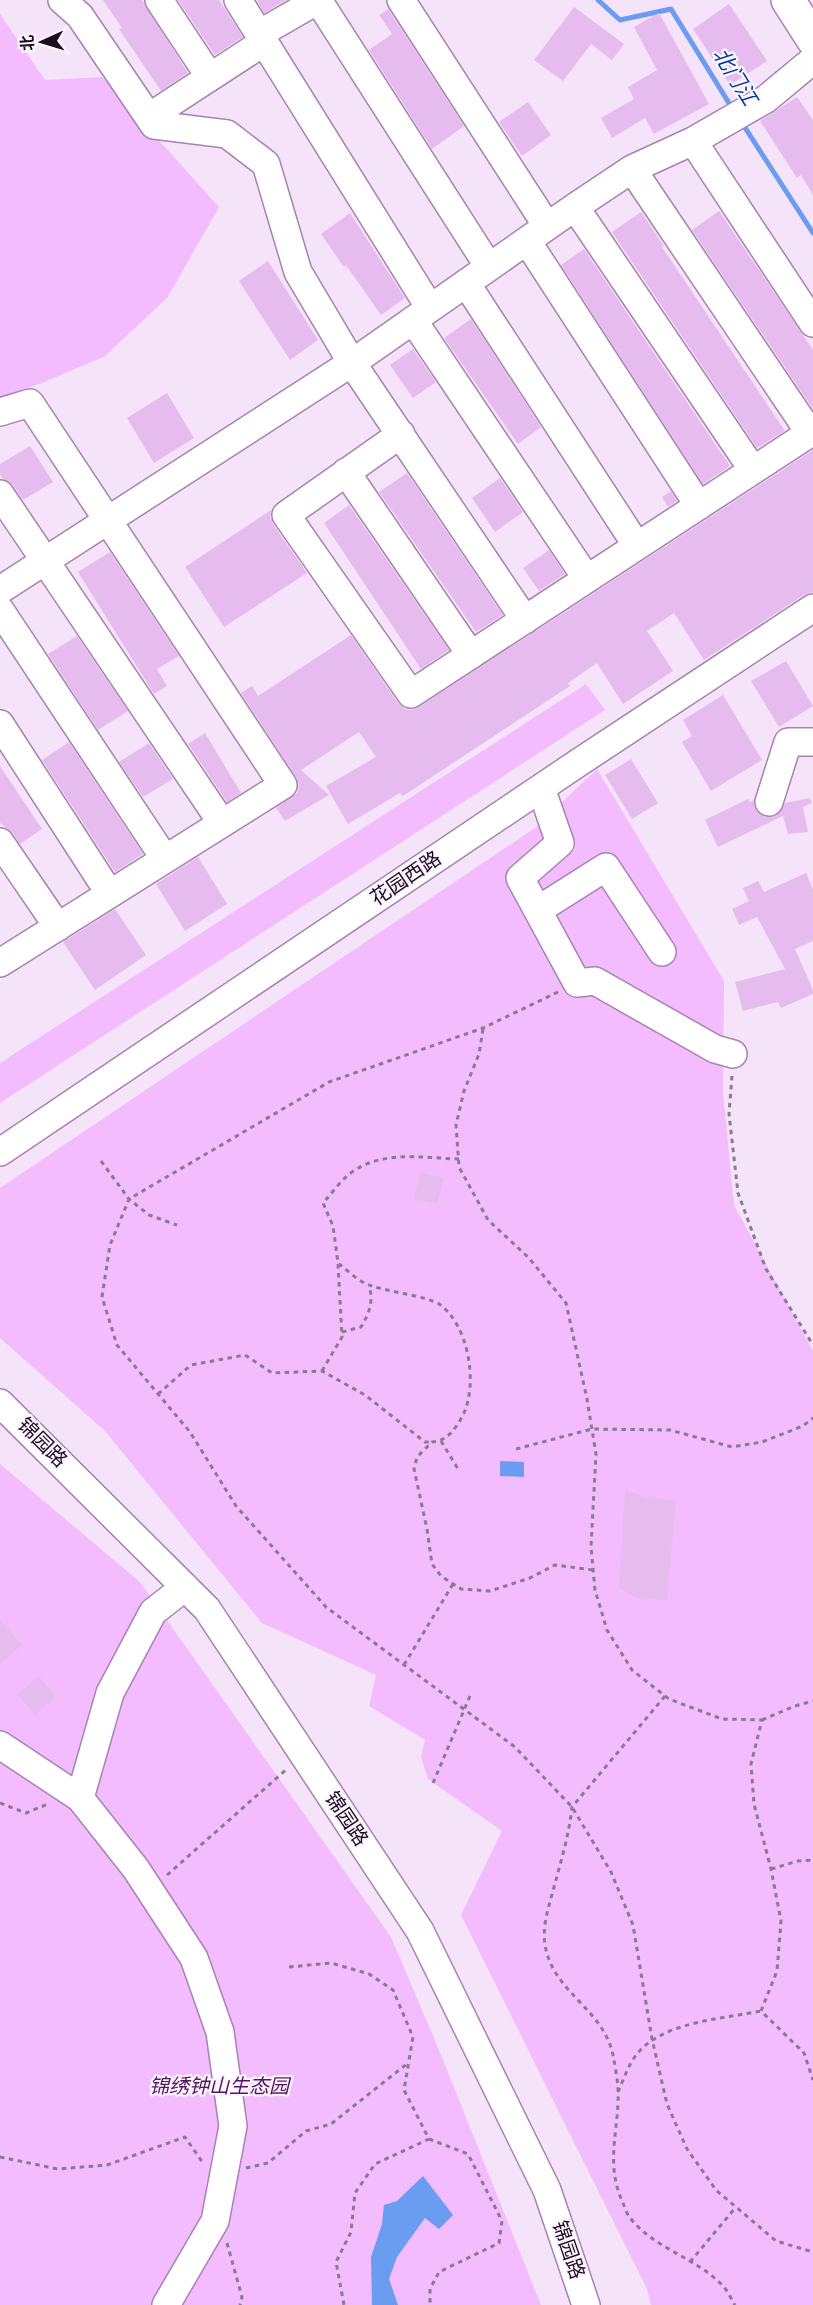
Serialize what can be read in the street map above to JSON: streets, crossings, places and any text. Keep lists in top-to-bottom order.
{
  "streets": {
    "street": ["花园西路", "锦园路"]
  },
  "water": ["北门江"],
  "parks": ["锦绣钟山生态园"],
  "north": "left"
}
